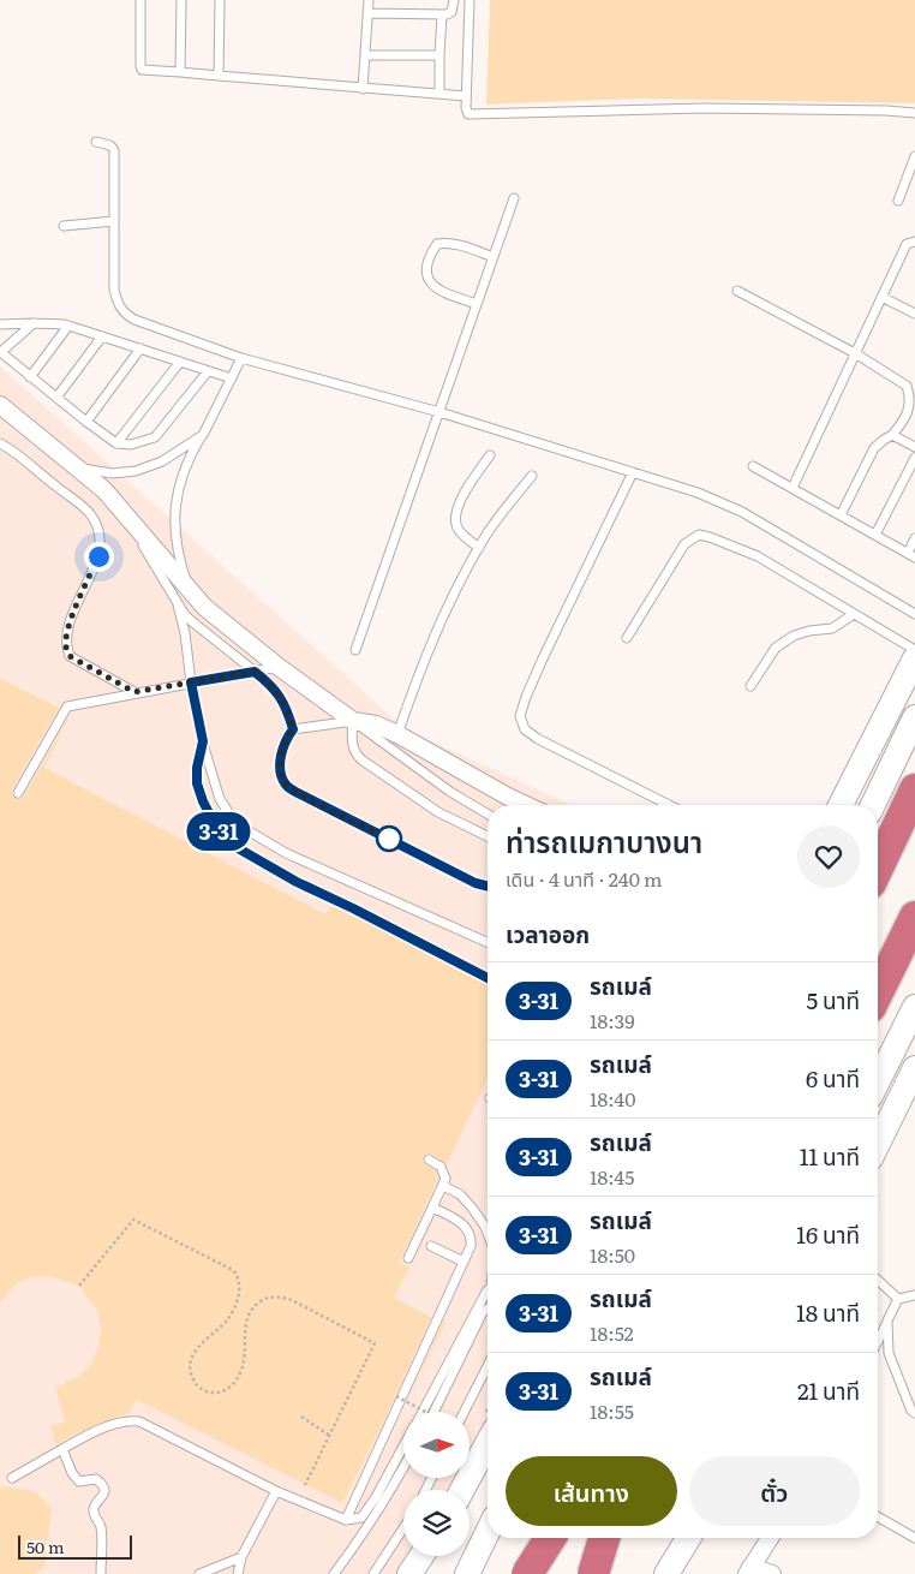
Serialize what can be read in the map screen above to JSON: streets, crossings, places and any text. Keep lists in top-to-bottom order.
{
  "lines": ["bus line 3-31"],
  "scale_bar": "50 m",
  "north": "right",
  "page": {
    "on_map": "3-31",
    "heading": [
      ["ท่ารถเมกาบางนา", "เดิน · 4 นาที · 240 m"],
      "เวลาออก"
    ],
    "list": [
      {
        "mark": "3-31",
        "name": "รถเมล์",
        "note": "18:39",
        "value": "5 นาที"
      },
      {
        "mark": "3-31",
        "name": "รถเมล์",
        "note": "18:40",
        "value": "6 นาที"
      },
      {
        "mark": "3-31",
        "name": "รถเมล์",
        "note": "18:45",
        "value": "11 นาที"
      },
      {
        "mark": "3-31",
        "name": "รถเมล์",
        "note": "18:50",
        "value": "16 นาที"
      },
      {
        "mark": "3-31",
        "name": "รถเมล์",
        "note": "18:52",
        "value": "18 นาที"
      },
      {
        "mark": "3-31",
        "name": "รถเมล์",
        "note": "18:55",
        "value": "21 นาที"
      }
    ],
    "buttons": ["เส้นทาง", "ตั๋ว"],
    "scale": "50 m"
  }
}
